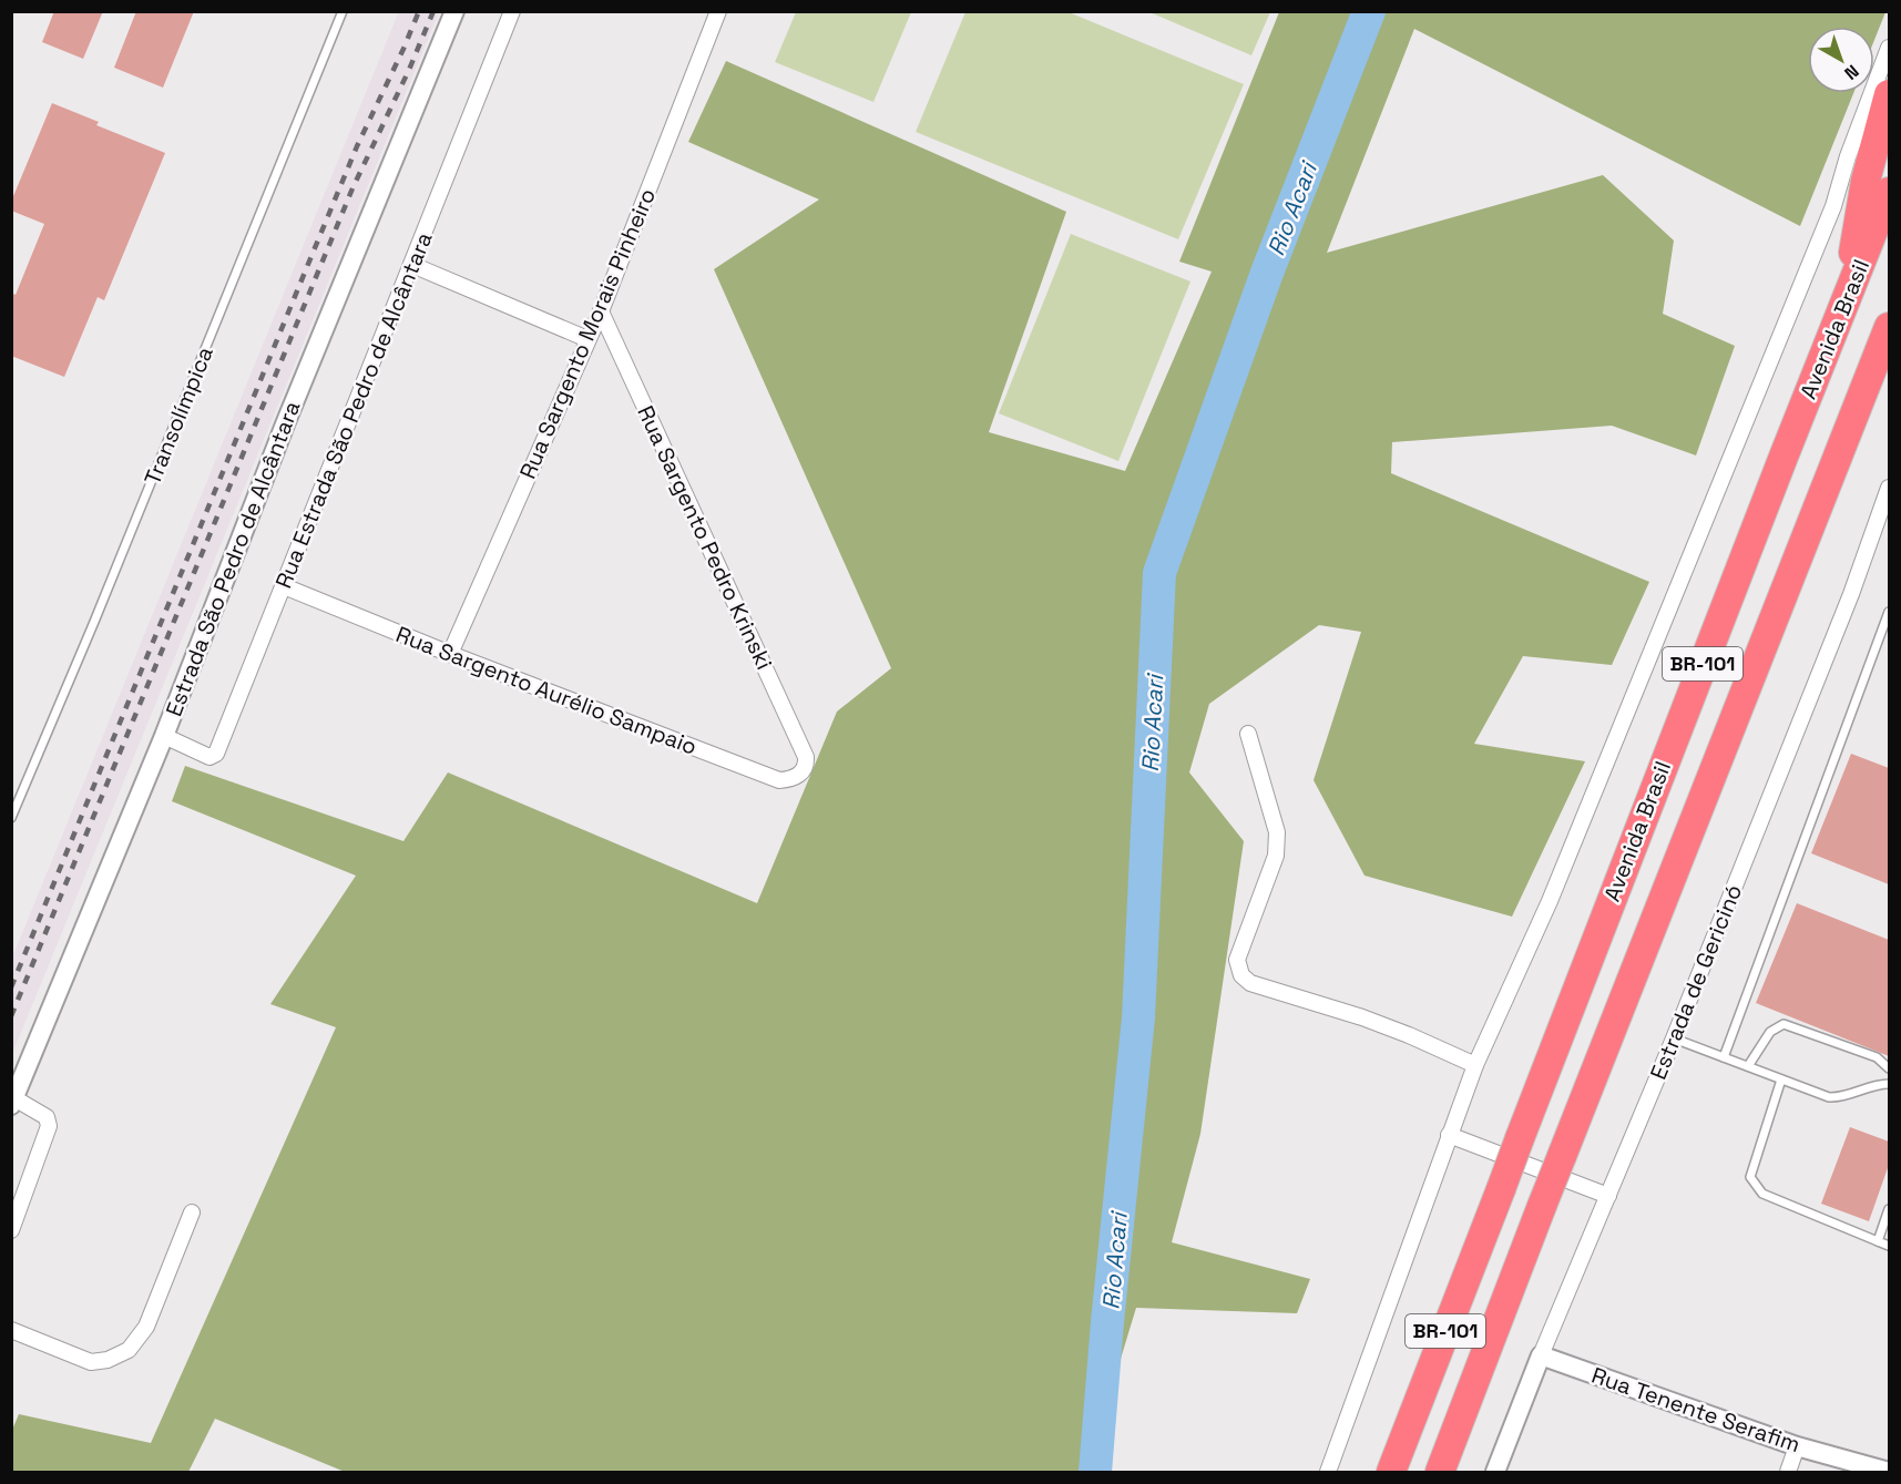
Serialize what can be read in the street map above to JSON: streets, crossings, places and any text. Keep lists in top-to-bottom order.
{
  "streets": {
    "highway": ["Avenida Brasil", "BR-101"],
    "street": [
      "Rua Sargento Morais Pinheiro",
      "Rua Estrada São Pedro de Alcântara",
      "Rua Sargento Pedro Krinski",
      "Estrada São Pedro de Alcântara",
      "Rua Sargento Aurélio Sampaio",
      "Estrada de Gericinó",
      "Rua Tenente Serafim"
    ],
    "lane": ["Transolímpica"]
  },
  "crossings": [
    ["Rua Sargento Morais Pinheiro", "Rua Sargento Pedro Krinski"],
    ["Rua Sargento Morais Pinheiro", "Rua Sargento Aurélio Sampaio"],
    ["Rua Estrada São Pedro de Alcântara", "Estrada São Pedro de Alcântara"],
    ["Rua Estrada São Pedro de Alcântara", "Rua Sargento Aurélio Sampaio"],
    ["Rua Sargento Pedro Krinski", "Rua Sargento Aurélio Sampaio"],
    ["Estrada de Gericinó", "Rua Tenente Serafim"]
  ],
  "water": ["Rio Acari"],
  "north": "bottom right"
}
